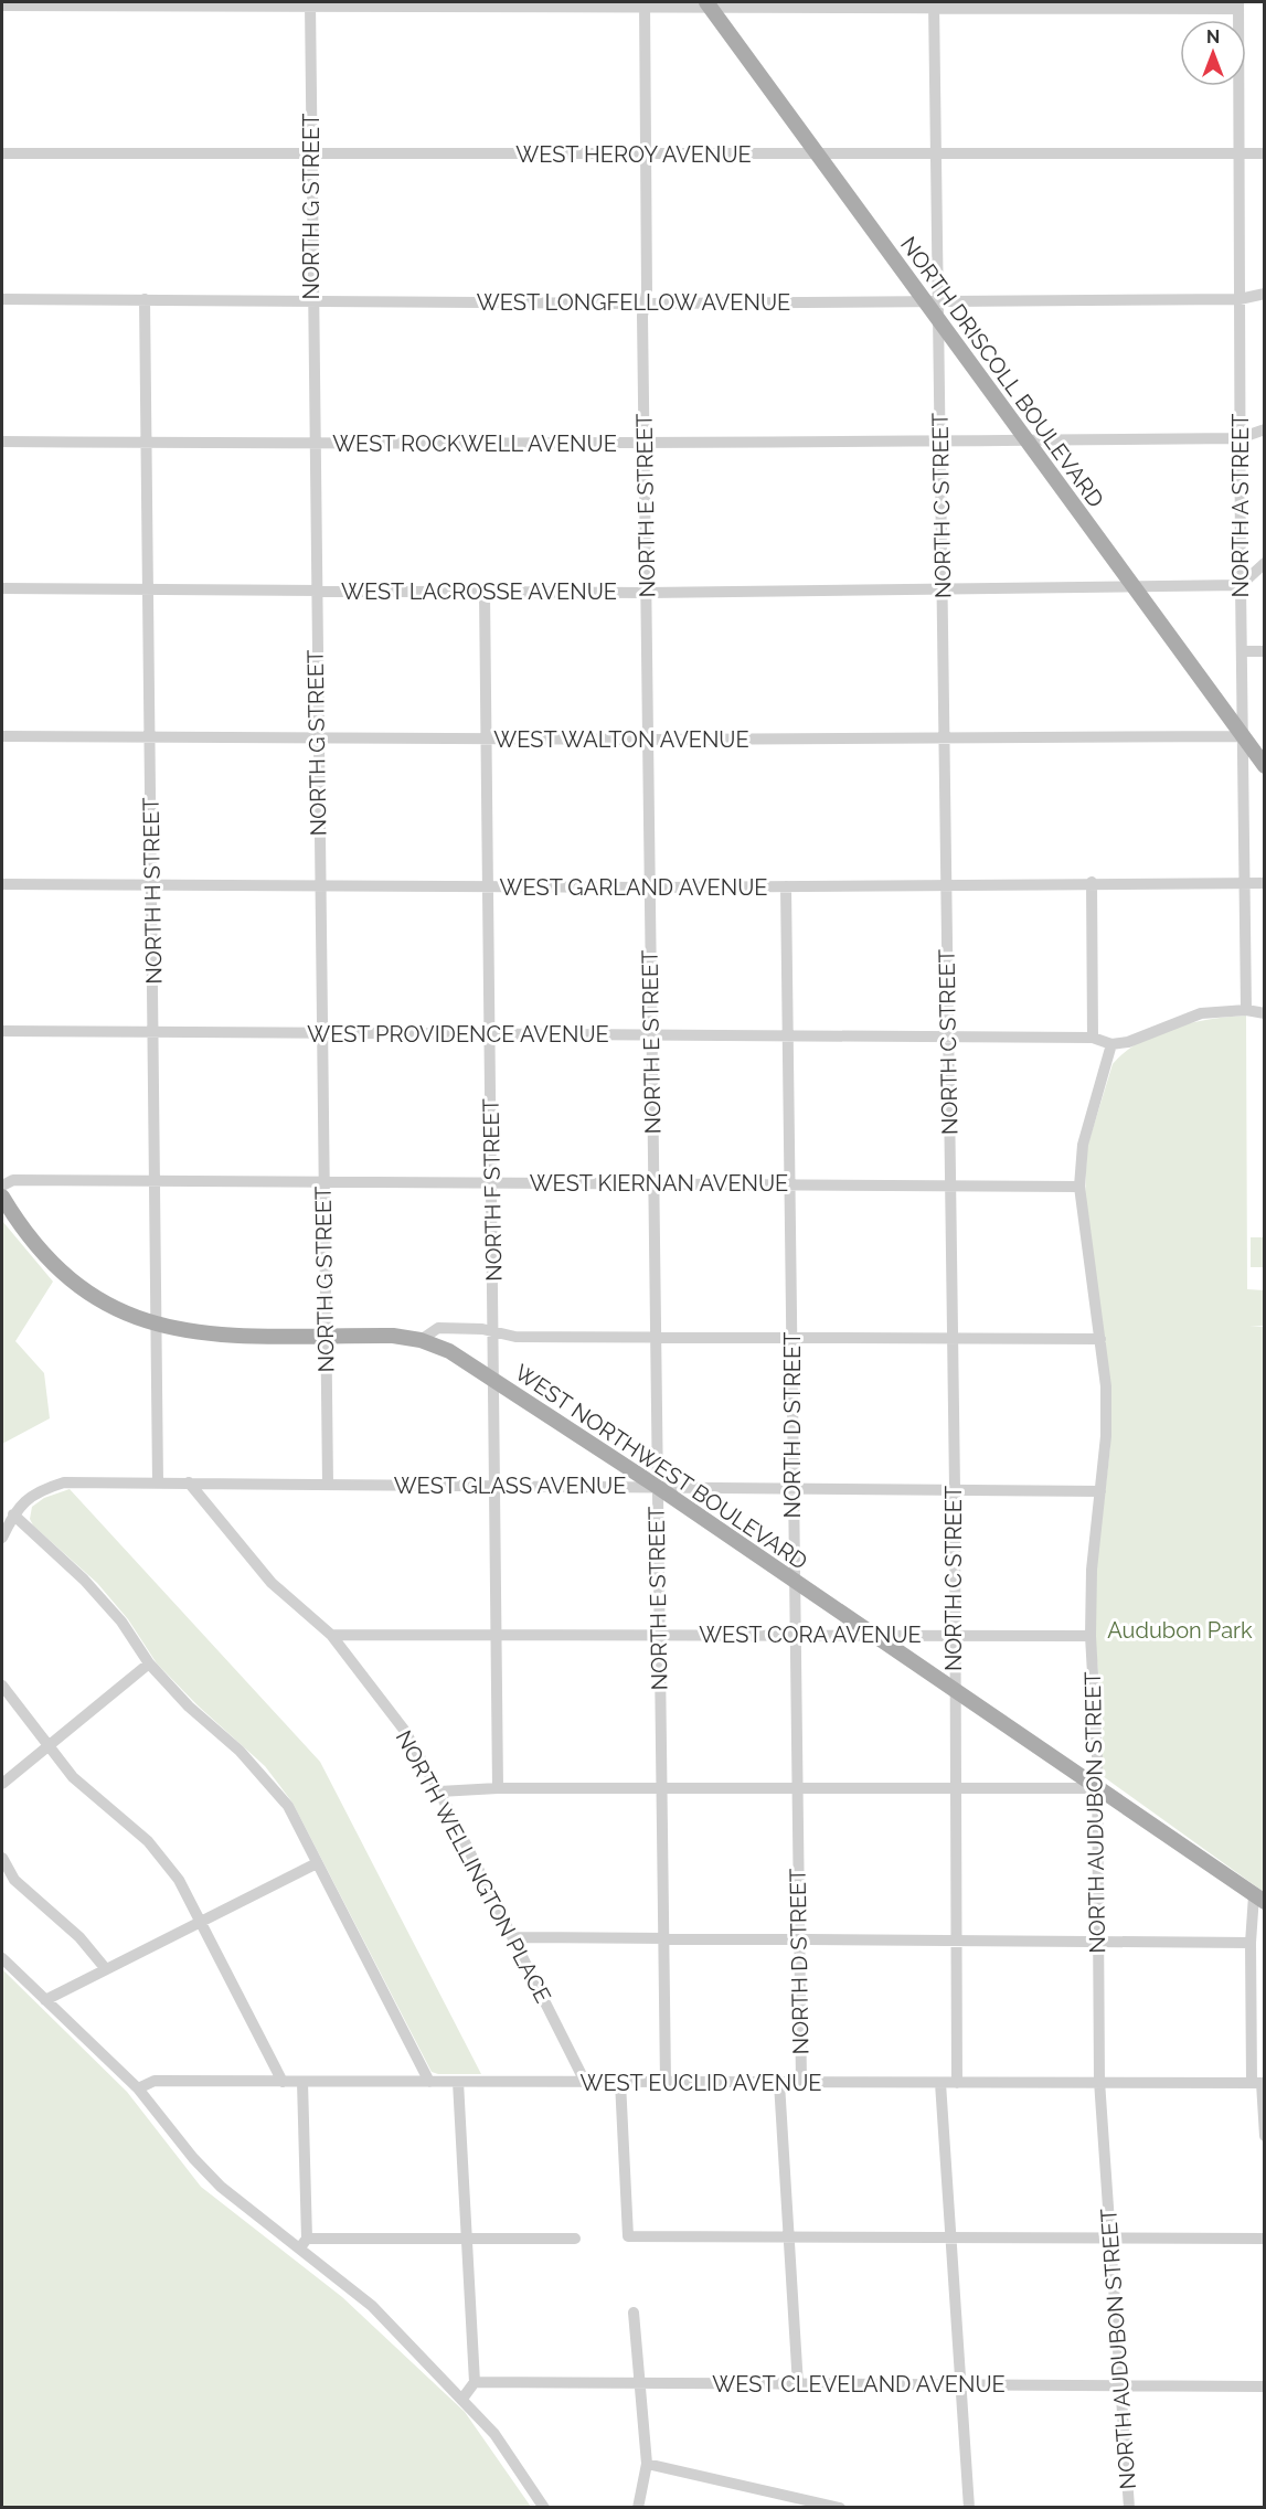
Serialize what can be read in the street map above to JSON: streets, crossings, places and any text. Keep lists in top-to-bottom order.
{
  "streets": {
    "main road": ["NORTH DRISCOLL BOULEVARD", "WEST NORTHWEST BOULEVARD"],
    "street": [
      "WEST HEROY AVENUE",
      "NORTH G STREET",
      "WEST LONGFELLOW AVENUE",
      "WEST ROCKWELL AVENUE",
      "NORTH E STREET",
      "NORTH C STREET",
      "NORTH A STREET",
      "WEST LACROSSE AVENUE",
      "WEST WALTON AVENUE",
      "WEST GARLAND AVENUE",
      "NORTH H STREET",
      "WEST PROVIDENCE AVENUE",
      "WEST KIERNAN AVENUE",
      "NORTH F STREET",
      "NORTH D STREET",
      "WEST GLASS AVENUE",
      "WEST CORA AVENUE",
      "NORTH AUDUBON STREET",
      "NORTH WELLINGTON PLACE",
      "WEST EUCLID AVENUE",
      "WEST CLEVELAND AVENUE"
    ]
  },
  "crossings": [
    ["WEST HEROY AVENUE", "NORTH G STREET"],
    ["WEST HEROY AVENUE", "NORTH DRISCOLL BOULEVARD"],
    ["WEST HEROY AVENUE", "NORTH E STREET"],
    ["WEST HEROY AVENUE", "NORTH A STREET"],
    ["NORTH G STREET", "WEST LONGFELLOW AVENUE"],
    ["NORTH G STREET", "WEST ROCKWELL AVENUE"],
    ["NORTH G STREET", "WEST LACROSSE AVENUE"],
    ["NORTH G STREET", "WEST WALTON AVENUE"],
    ["NORTH G STREET", "WEST GARLAND AVENUE"],
    ["NORTH G STREET", "WEST PROVIDENCE AVENUE"],
    ["NORTH G STREET", "WEST KIERNAN AVENUE"],
    ["NORTH G STREET", "WEST NORTHWEST BOULEVARD"],
    ["NORTH G STREET", "WEST GLASS AVENUE"],
    ["WEST LONGFELLOW AVENUE", "NORTH DRISCOLL BOULEVARD"],
    ["WEST LONGFELLOW AVENUE", "NORTH E STREET"],
    ["WEST LONGFELLOW AVENUE", "NORTH A STREET"],
    ["WEST LONGFELLOW AVENUE", "NORTH H STREET"],
    ["NORTH DRISCOLL BOULEVARD", "WEST ROCKWELL AVENUE"],
    ["NORTH DRISCOLL BOULEVARD", "NORTH C STREET"],
    ["NORTH DRISCOLL BOULEVARD", "NORTH A STREET"],
    ["NORTH DRISCOLL BOULEVARD", "WEST LACROSSE AVENUE"],
    ["NORTH DRISCOLL BOULEVARD", "WEST WALTON AVENUE"],
    ["WEST ROCKWELL AVENUE", "NORTH E STREET"],
    ["WEST ROCKWELL AVENUE", "NORTH C STREET"],
    ["WEST ROCKWELL AVENUE", "NORTH A STREET"],
    ["WEST ROCKWELL AVENUE", "NORTH H STREET"],
    ["NORTH E STREET", "WEST LACROSSE AVENUE"],
    ["NORTH E STREET", "WEST WALTON AVENUE"],
    ["NORTH E STREET", "WEST GARLAND AVENUE"],
    ["NORTH E STREET", "WEST PROVIDENCE AVENUE"],
    ["NORTH E STREET", "WEST KIERNAN AVENUE"],
    ["NORTH E STREET", "WEST NORTHWEST BOULEVARD"],
    ["NORTH E STREET", "WEST GLASS AVENUE"],
    ["NORTH E STREET", "WEST CORA AVENUE"],
    ["NORTH E STREET", "WEST EUCLID AVENUE"],
    ["NORTH C STREET", "WEST LACROSSE AVENUE"],
    ["NORTH C STREET", "WEST WALTON AVENUE"],
    ["NORTH C STREET", "WEST GARLAND AVENUE"],
    ["NORTH C STREET", "WEST PROVIDENCE AVENUE"],
    ["NORTH C STREET", "WEST KIERNAN AVENUE"],
    ["NORTH C STREET", "WEST NORTHWEST BOULEVARD"],
    ["NORTH C STREET", "WEST GLASS AVENUE"],
    ["NORTH C STREET", "WEST CORA AVENUE"],
    ["NORTH C STREET", "WEST EUCLID AVENUE"],
    ["NORTH A STREET", "WEST LACROSSE AVENUE"],
    ["NORTH A STREET", "WEST WALTON AVENUE"],
    ["NORTH A STREET", "WEST GARLAND AVENUE"],
    ["WEST LACROSSE AVENUE", "NORTH H STREET"],
    ["WEST LACROSSE AVENUE", "NORTH F STREET"],
    ["WEST WALTON AVENUE", "NORTH H STREET"],
    ["WEST WALTON AVENUE", "NORTH F STREET"],
    ["WEST GARLAND AVENUE", "NORTH H STREET"],
    ["WEST GARLAND AVENUE", "NORTH F STREET"],
    ["WEST GARLAND AVENUE", "NORTH D STREET"],
    ["NORTH H STREET", "WEST PROVIDENCE AVENUE"],
    ["NORTH H STREET", "WEST KIERNAN AVENUE"],
    ["NORTH H STREET", "WEST NORTHWEST BOULEVARD"],
    ["NORTH H STREET", "WEST GLASS AVENUE"],
    ["WEST PROVIDENCE AVENUE", "NORTH F STREET"],
    ["WEST PROVIDENCE AVENUE", "NORTH D STREET"],
    ["WEST PROVIDENCE AVENUE", "NORTH AUDUBON STREET"],
    ["WEST KIERNAN AVENUE", "NORTH F STREET"],
    ["WEST KIERNAN AVENUE", "NORTH D STREET"],
    ["WEST KIERNAN AVENUE", "NORTH AUDUBON STREET"],
    ["NORTH F STREET", "WEST NORTHWEST BOULEVARD"],
    ["NORTH F STREET", "WEST GLASS AVENUE"],
    ["NORTH F STREET", "WEST CORA AVENUE"],
    ["NORTH D STREET", "WEST NORTHWEST BOULEVARD"],
    ["NORTH D STREET", "WEST GLASS AVENUE"],
    ["NORTH D STREET", "WEST CORA AVENUE"],
    ["NORTH D STREET", "WEST EUCLID AVENUE"],
    ["NORTH D STREET", "WEST CLEVELAND AVENUE"],
    ["WEST NORTHWEST BOULEVARD", "WEST GLASS AVENUE"],
    ["WEST NORTHWEST BOULEVARD", "WEST CORA AVENUE"],
    ["WEST NORTHWEST BOULEVARD", "NORTH AUDUBON STREET"],
    ["WEST GLASS AVENUE", "NORTH AUDUBON STREET"],
    ["WEST GLASS AVENUE", "NORTH WELLINGTON PLACE"],
    ["WEST CORA AVENUE", "NORTH AUDUBON STREET"],
    ["WEST CORA AVENUE", "NORTH WELLINGTON PLACE"],
    ["NORTH AUDUBON STREET", "WEST EUCLID AVENUE"],
    ["NORTH AUDUBON STREET", "WEST CLEVELAND AVENUE"],
    ["NORTH WELLINGTON PLACE", "WEST EUCLID AVENUE"]
  ],
  "parks": ["Audubon Park"],
  "north": "top"
}
